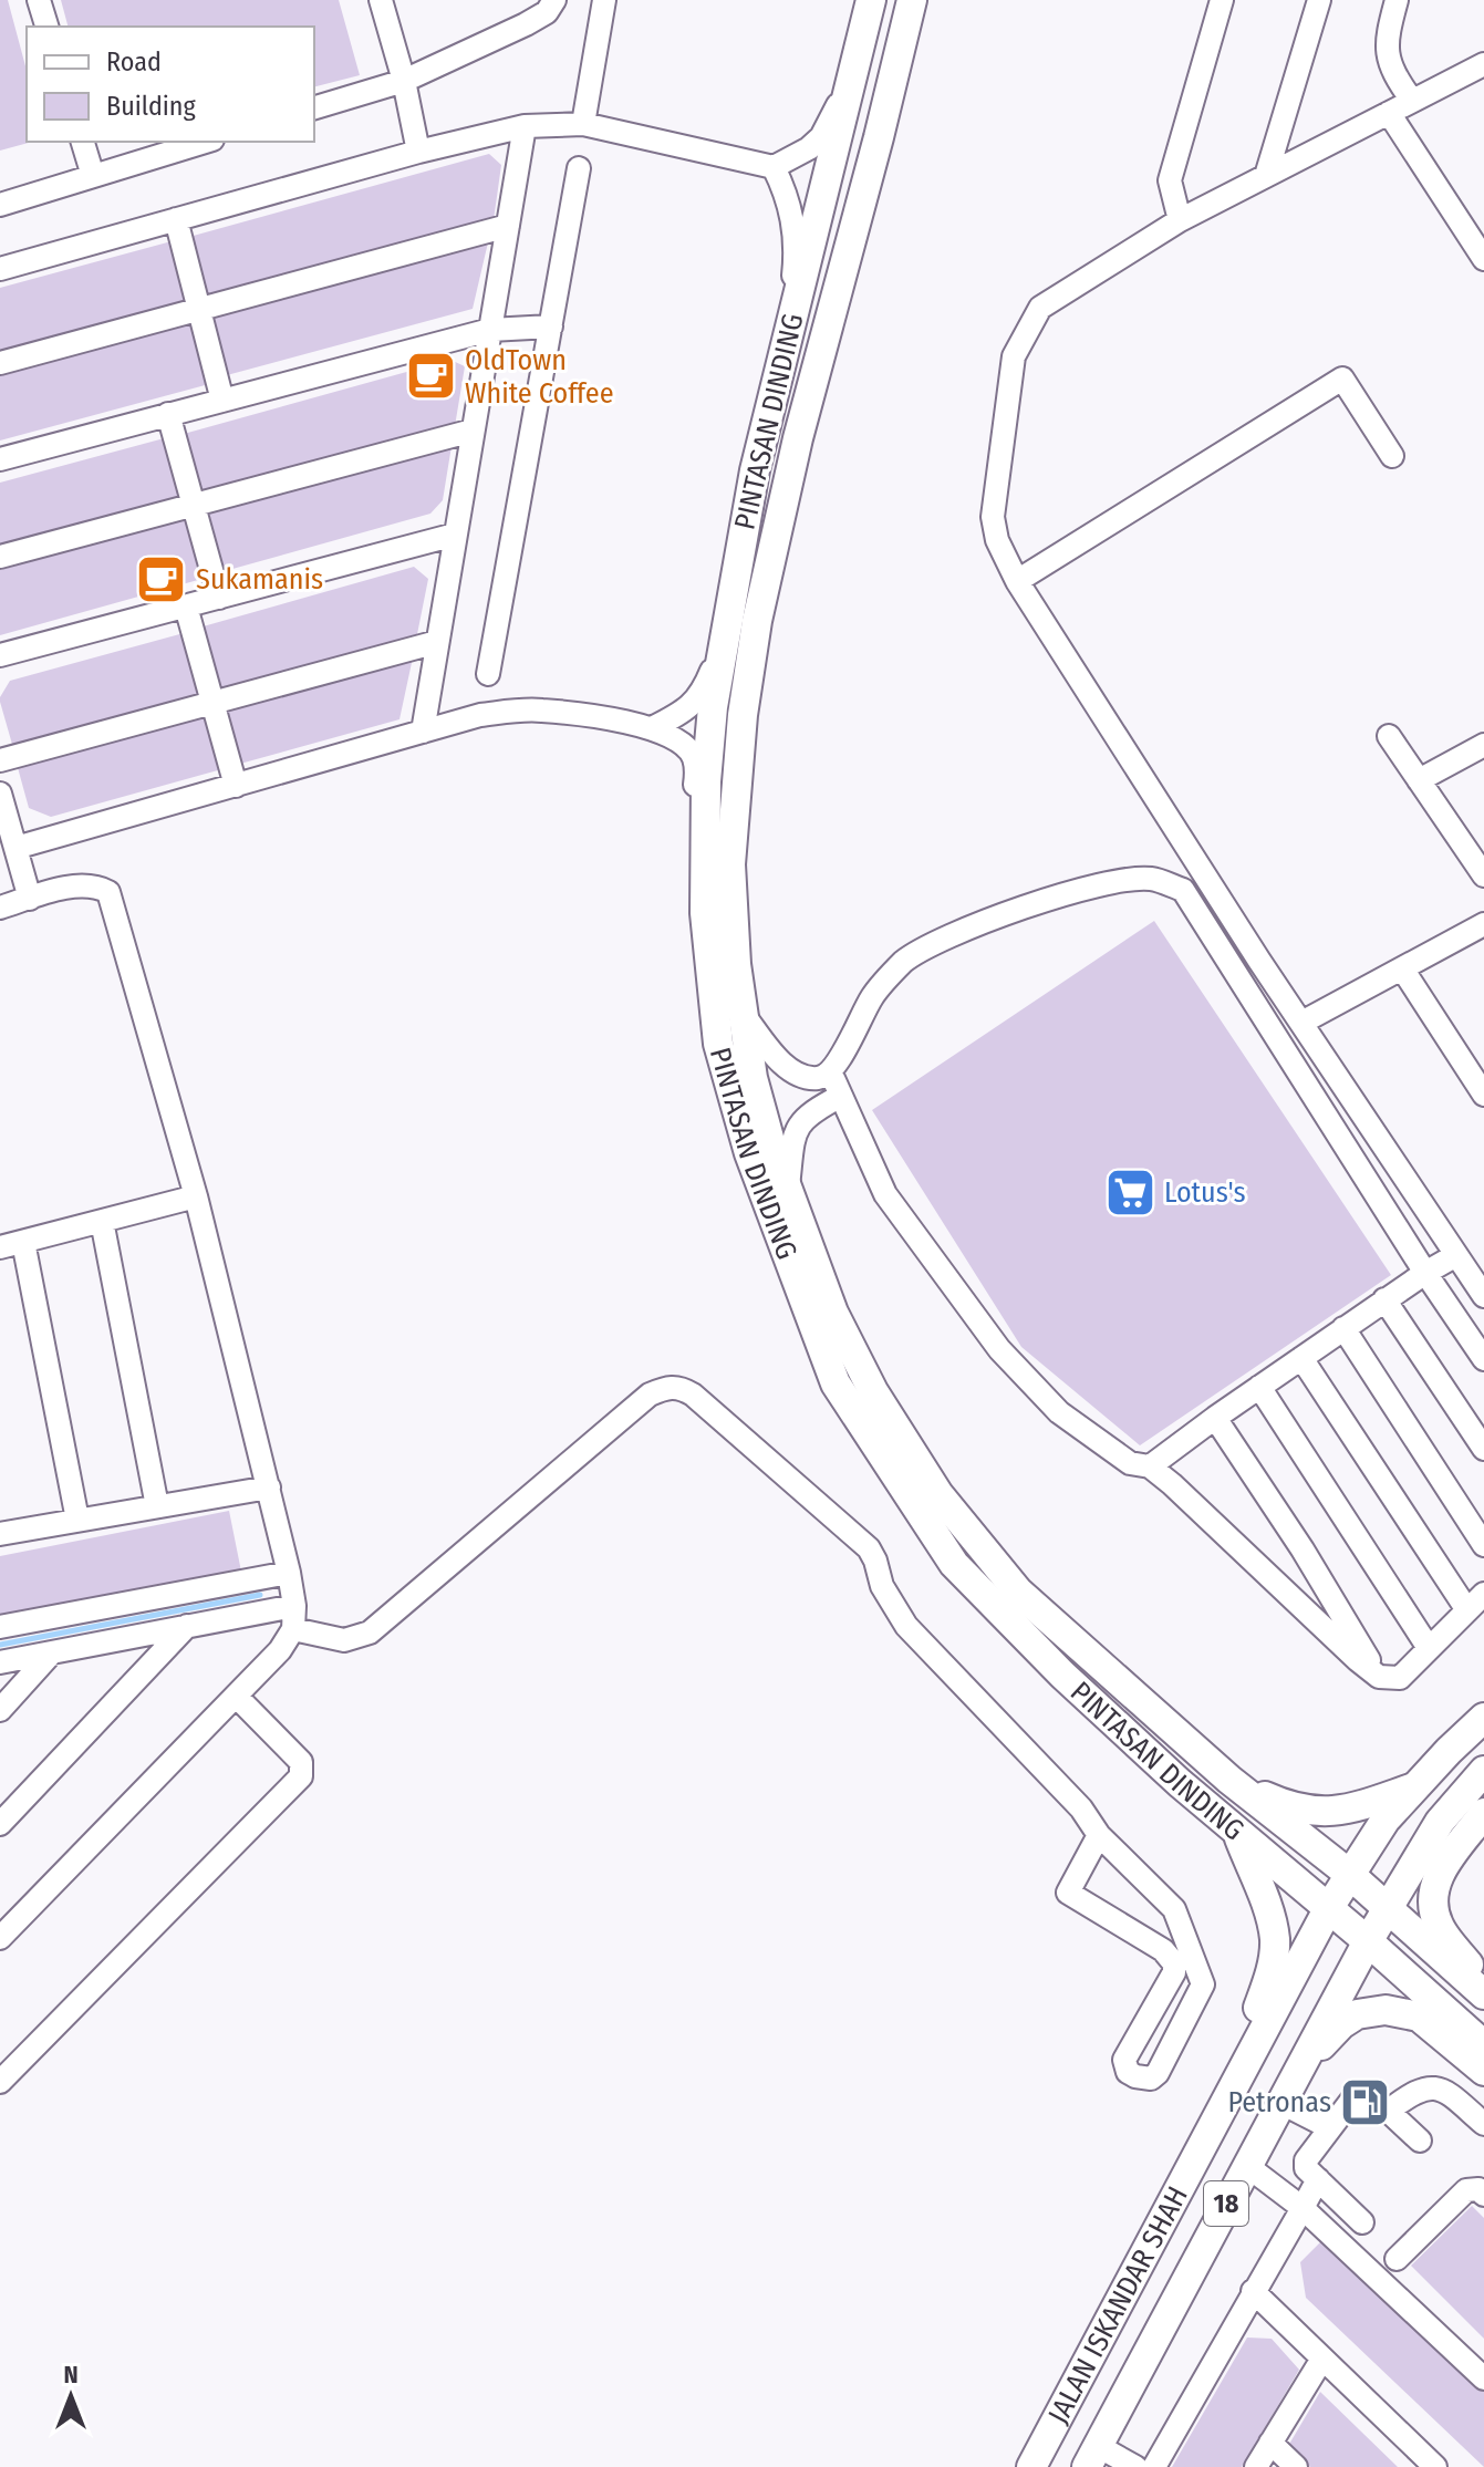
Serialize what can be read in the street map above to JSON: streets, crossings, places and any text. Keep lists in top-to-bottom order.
{
  "streets": {
    "main road": ["PINTASAN DINDING", "18", "JALAN ISKANDAR SHAH"]
  },
  "crossings": [
    ["PINTASAN DINDING", "18"],
    ["PINTASAN DINDING", "JALAN ISKANDAR SHAH"],
    ["18", "JALAN ISKANDAR SHAH"]
  ],
  "places": {
    "cafe": ["OldTown White Coffee", "Sukamanis"],
    "supermarket": ["Lotus's"],
    "fuel station": ["Petronas"]
  },
  "legend": ["Road", "Building"],
  "north": "top"
}
